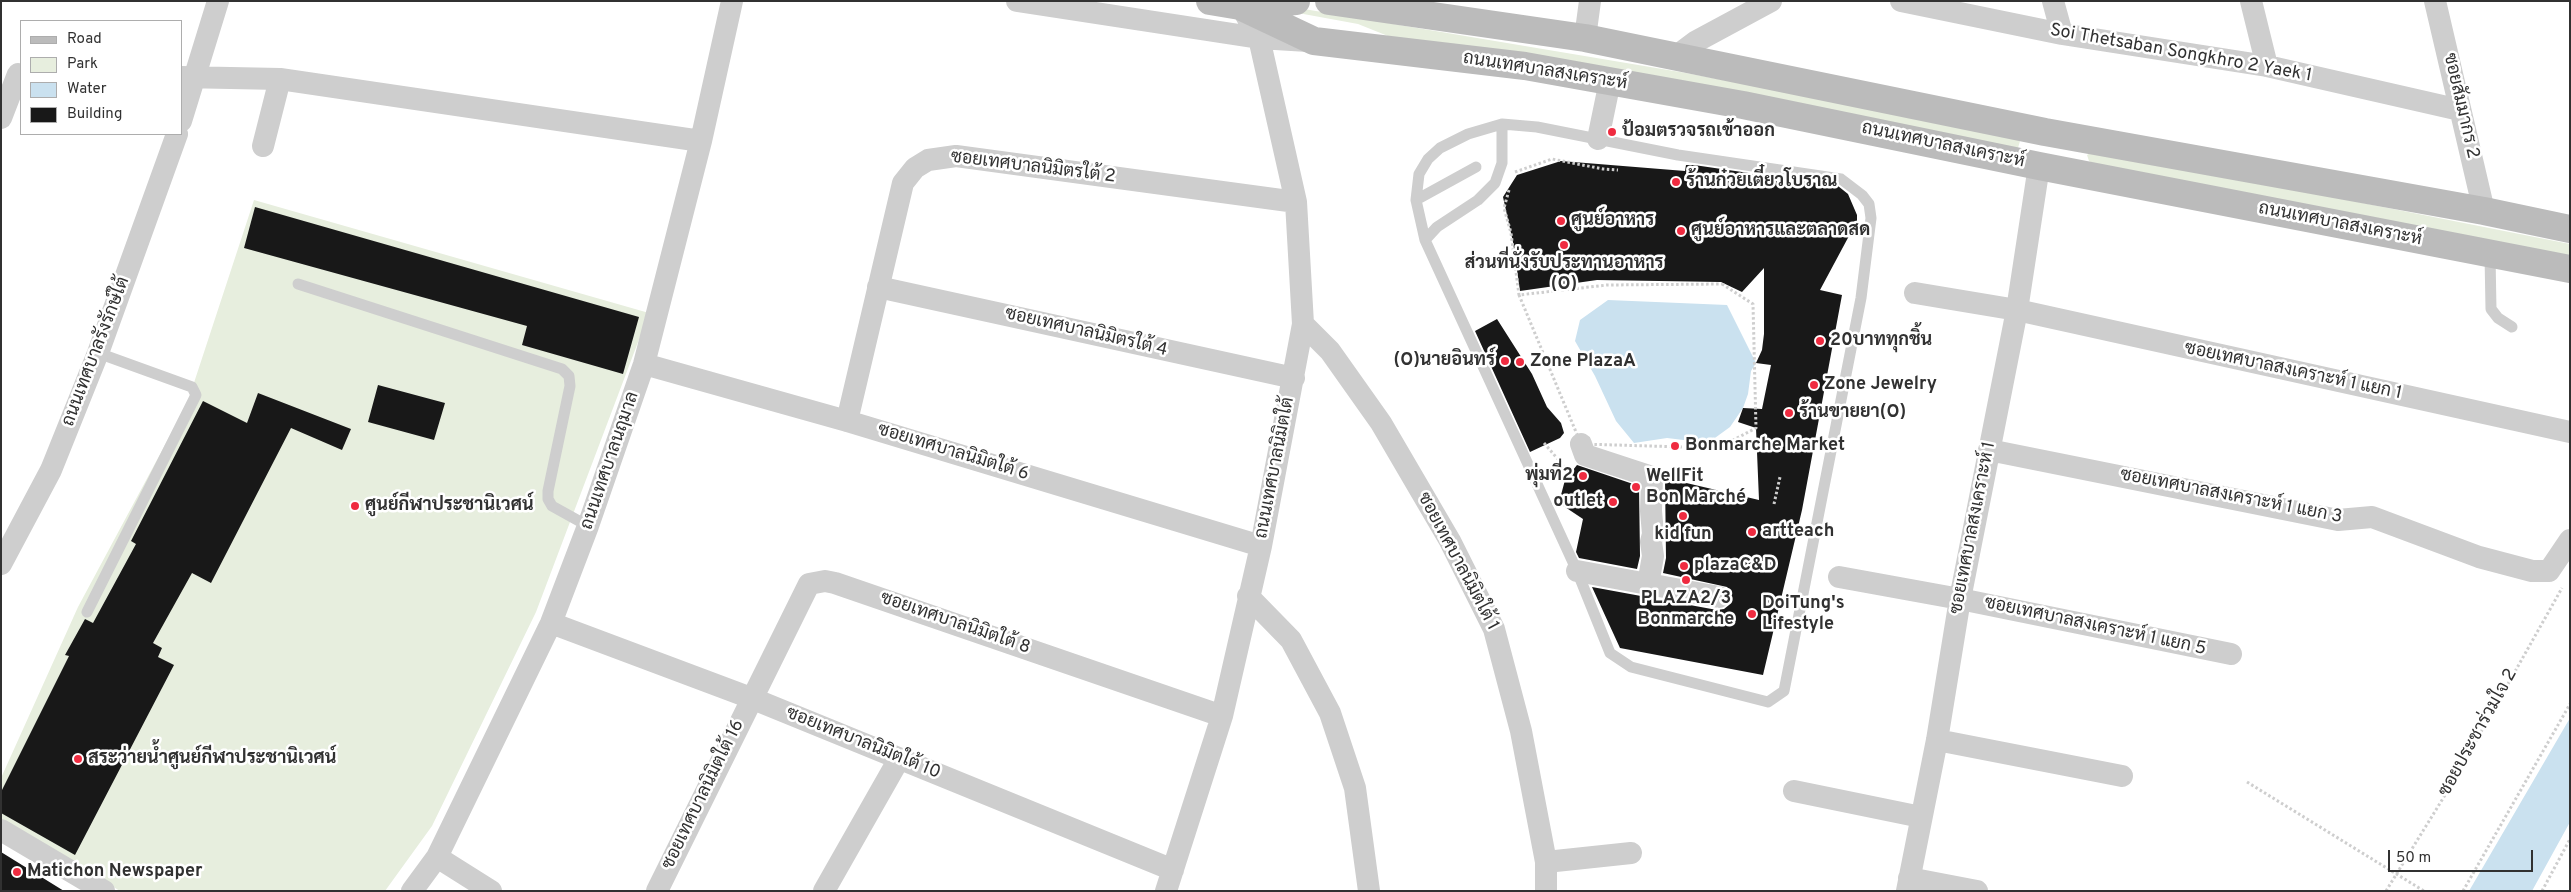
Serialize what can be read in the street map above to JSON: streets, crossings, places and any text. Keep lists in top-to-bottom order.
{
  "streets": {
    "street": [
      "Soi Thetsaban Songkhro 2 Yaek 1",
      "ถนนเทศบาลสงเคราะห์",
      "ซอยสัมมากร 2",
      "ซอยเทศบาลนิมิตรใต้ 2",
      "ซอยเทศบาลนิมิตรใต้ 4",
      "ถนนเทศบาลรังรักษ์ใต้",
      "ซอยเทศบาลสงเคราะห์ 1 แยก 1",
      "ซอยเทศบาลนิมิตใต้ 6",
      "ถนนเทศบาลนฤมาล",
      "ถนนเทศบาลนิมิตใต้",
      "ซอยเทศบาลสงเคราะห์ 1 แยก 3",
      "ซอยเทศบาลสงเคราะห์ 1",
      "ซอยเทศบาลนิมิตใต้ 1",
      "ซอยเทศบาลนิมิตใต้ 8",
      "ซอยเทศบาลสงเคราะห์ 1 แยก 5",
      "ซอยเทศบาลนิมิตใต้ 10",
      "ซอยเทศบาลนิมิตใต้ 16"
    ],
    "path": ["ซอยประชาร่วมใจ 2"]
  },
  "crossings": [
    ["Soi Thetsaban Songkhro 2 Yaek 1", "ซอยสัมมากร 2"],
    ["ถนนเทศบาลสงเคราะห์", "ซอยสัมมากร 2"],
    ["ถนนเทศบาลสงเคราะห์", "ถนนเทศบาลนิมิตใต้"],
    ["ถนนเทศบาลสงเคราะห์", "ซอยเทศบาลสงเคราะห์ 1"],
    ["ซอยเทศบาลนิมิตรใต้ 2", "ซอยเทศบาลนิมิตรใต้ 4"],
    ["ซอยเทศบาลนิมิตรใต้ 2", "ซอยเทศบาลนิมิตใต้ 6"],
    ["ซอยเทศบาลนิมิตรใต้ 2", "ถนนเทศบาลนิมิตใต้"],
    ["ซอยเทศบาลนิมิตรใต้ 4", "ถนนเทศบาลนิมิตใต้"],
    ["ซอยเทศบาลสงเคราะห์ 1 แยก 1", "ซอยเทศบาลสงเคราะห์ 1"],
    ["ซอยเทศบาลนิมิตใต้ 6", "ถนนเทศบาลนฤมาล"],
    ["ซอยเทศบาลนิมิตใต้ 6", "ถนนเทศบาลนิมิตใต้"],
    ["ถนนเทศบาลนฤมาล", "ซอยเทศบาลนิมิตใต้ 10"],
    ["ถนนเทศบาลนิมิตใต้", "ซอยเทศบาลนิมิตใต้ 1"],
    ["ถนนเทศบาลนิมิตใต้", "ซอยเทศบาลนิมิตใต้ 8"],
    ["ถนนเทศบาลนิมิตใต้", "ซอยเทศบาลนิมิตใต้ 10"],
    ["ซอยเทศบาลสงเคราะห์ 1 แยก 3", "ซอยเทศบาลสงเคราะห์ 1"],
    ["ซอยเทศบาลสงเคราะห์ 1", "ซอยเทศบาลสงเคราะห์ 1 แยก 5"],
    ["ซอยเทศบาลนิมิตใต้ 8", "ซอยเทศบาลนิมิตใต้ 10"],
    ["ซอยเทศบาลนิมิตใต้ 8", "ซอยเทศบาลนิมิตใต้ 16"],
    ["ซอยเทศบาลนิมิตใต้ 10", "ซอยเทศบาลนิมิตใต้ 16"]
  ],
  "places": [
    "ป้อมตรวจรถเข้าออก",
    "ร้านก๋วยเตี๋ยวโบราณ",
    "ศูนย์อาหาร",
    "ศูนย์อาหารและตลาดสด",
    "ส่วนที่นั่งรับประทานอาหาร (O)",
    "20บาททุกชิ้น",
    "(O)นายอินทร์",
    "Zone PlazaA",
    "Zone Jewelry",
    "ร้านขายยา(O)",
    "Bonmarche Market",
    "พุ่มที่2",
    "WellFit Bon Marché",
    "outlet",
    "ศูนย์กีฬาประชานิเวศน์",
    "kid fun",
    "artteach",
    "plazaC&D",
    "PLAZA2/3 Bonmarche",
    "DoiTung's Lifestyle",
    "สระว่ายน้ำศูนย์กีฬาประชานิเวศน์",
    "Matichon Newspaper"
  ],
  "legend": [
    "Road",
    "Park",
    "Water",
    "Building"
  ],
  "scale_bar": "50 m"
}
